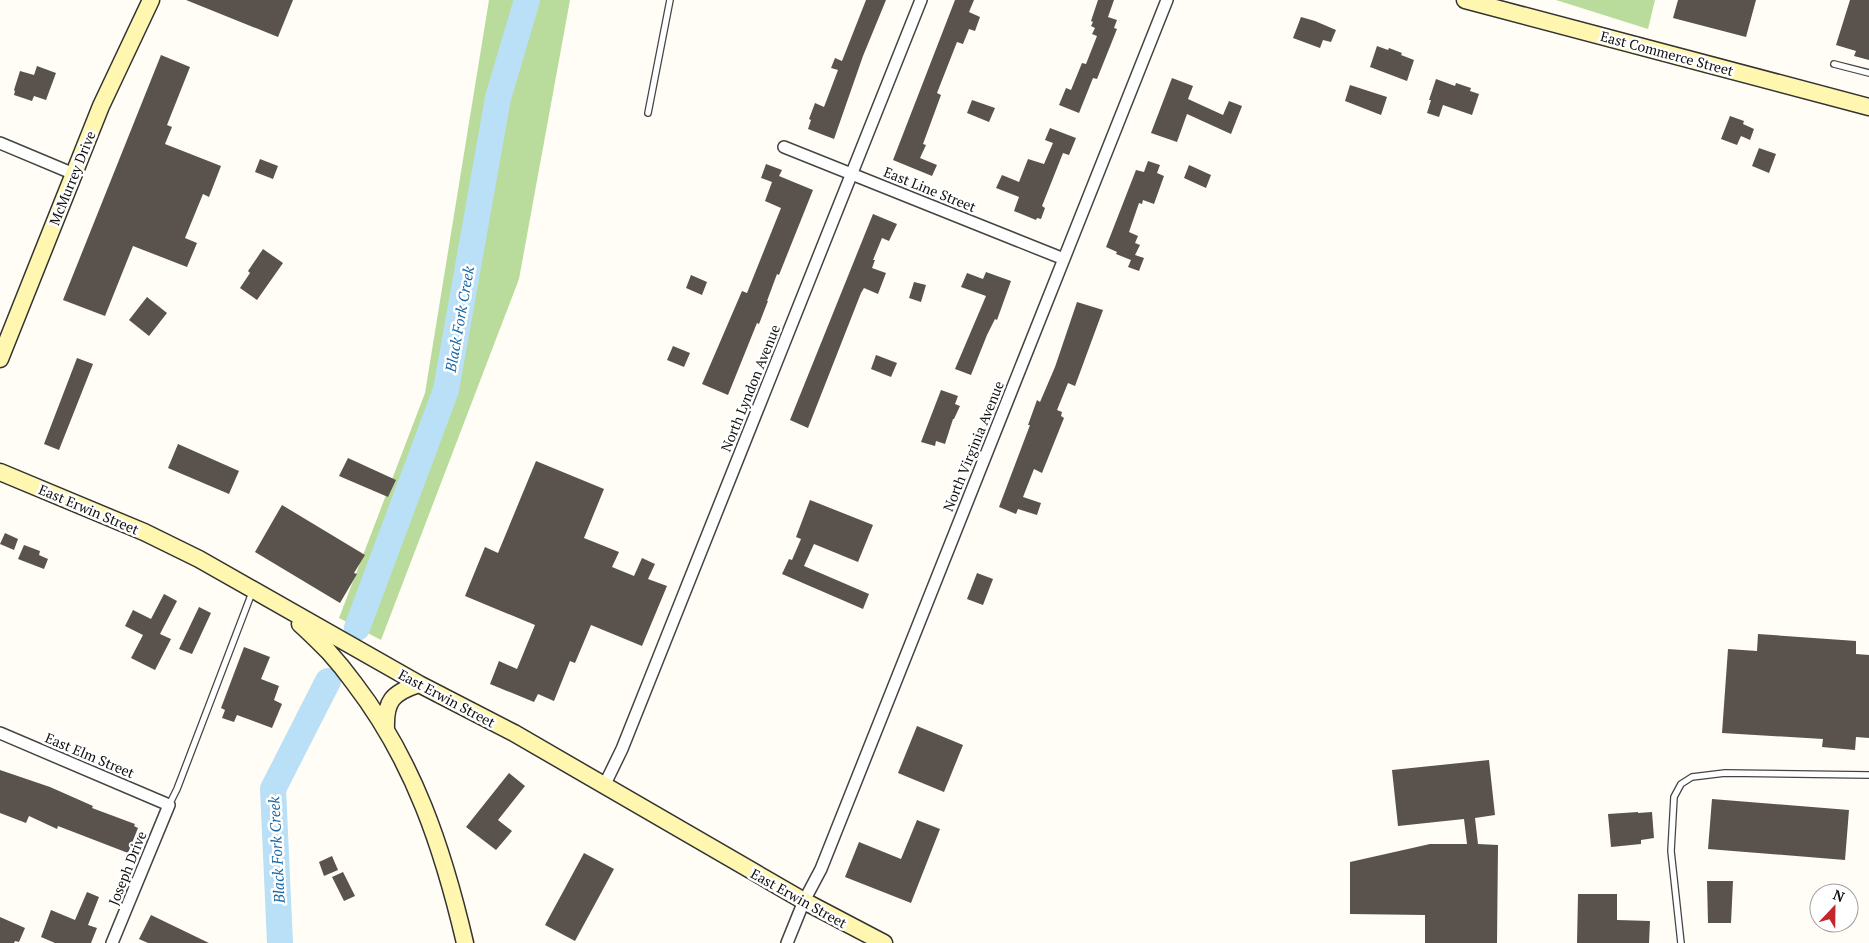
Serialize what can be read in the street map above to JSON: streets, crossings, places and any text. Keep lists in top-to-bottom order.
{
  "streets": {
    "main road": ["East Commerce Street", "McMurrey Drive", "East Erwin Street"],
    "street": [
      "East Line Street",
      "North Lyndon Avenue",
      "North Virginia Avenue",
      "East Elm Street",
      "Joseph Drive"
    ]
  },
  "crossings": [
    ["East Line Street", "North Lyndon Avenue"],
    ["East Line Street", "North Virginia Avenue"],
    ["North Lyndon Avenue", "East Erwin Street"],
    ["North Virginia Avenue", "East Erwin Street"],
    ["East Elm Street", "Joseph Drive"]
  ],
  "water": ["Black Fork Creek"],
  "north": "top"
}
